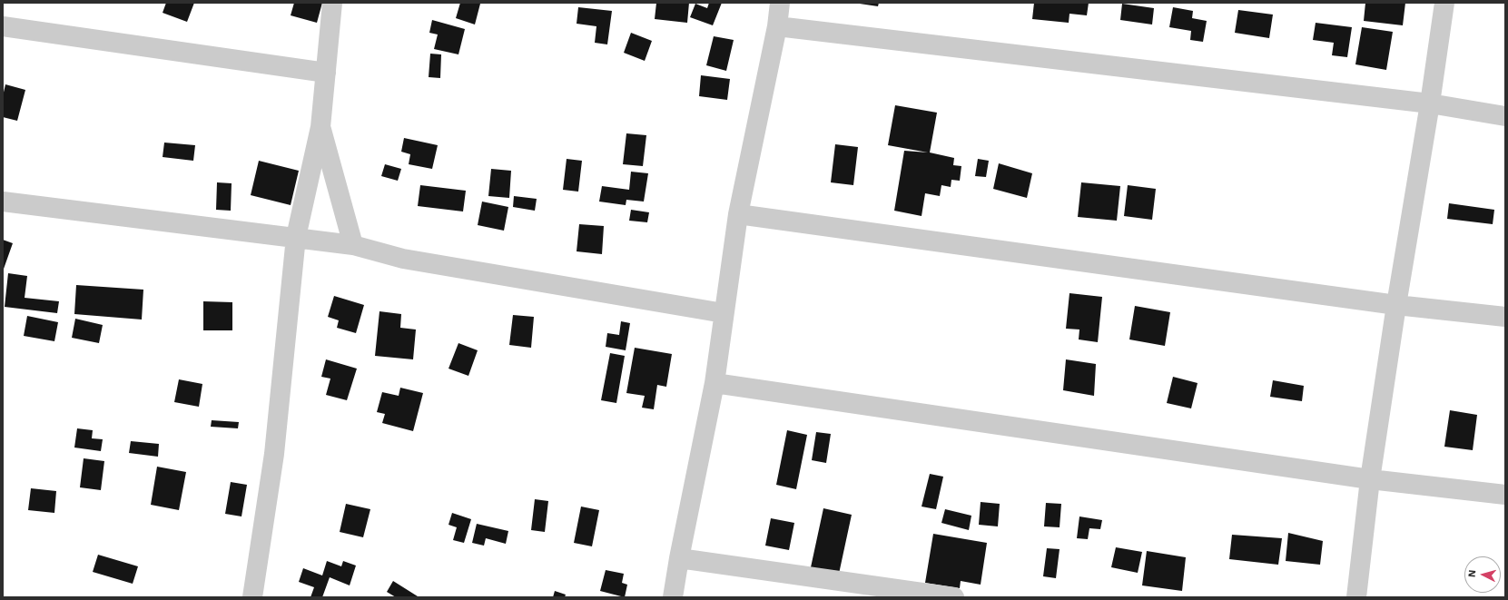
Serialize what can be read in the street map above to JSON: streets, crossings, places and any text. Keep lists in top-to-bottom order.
{
  "north": "left"
}
